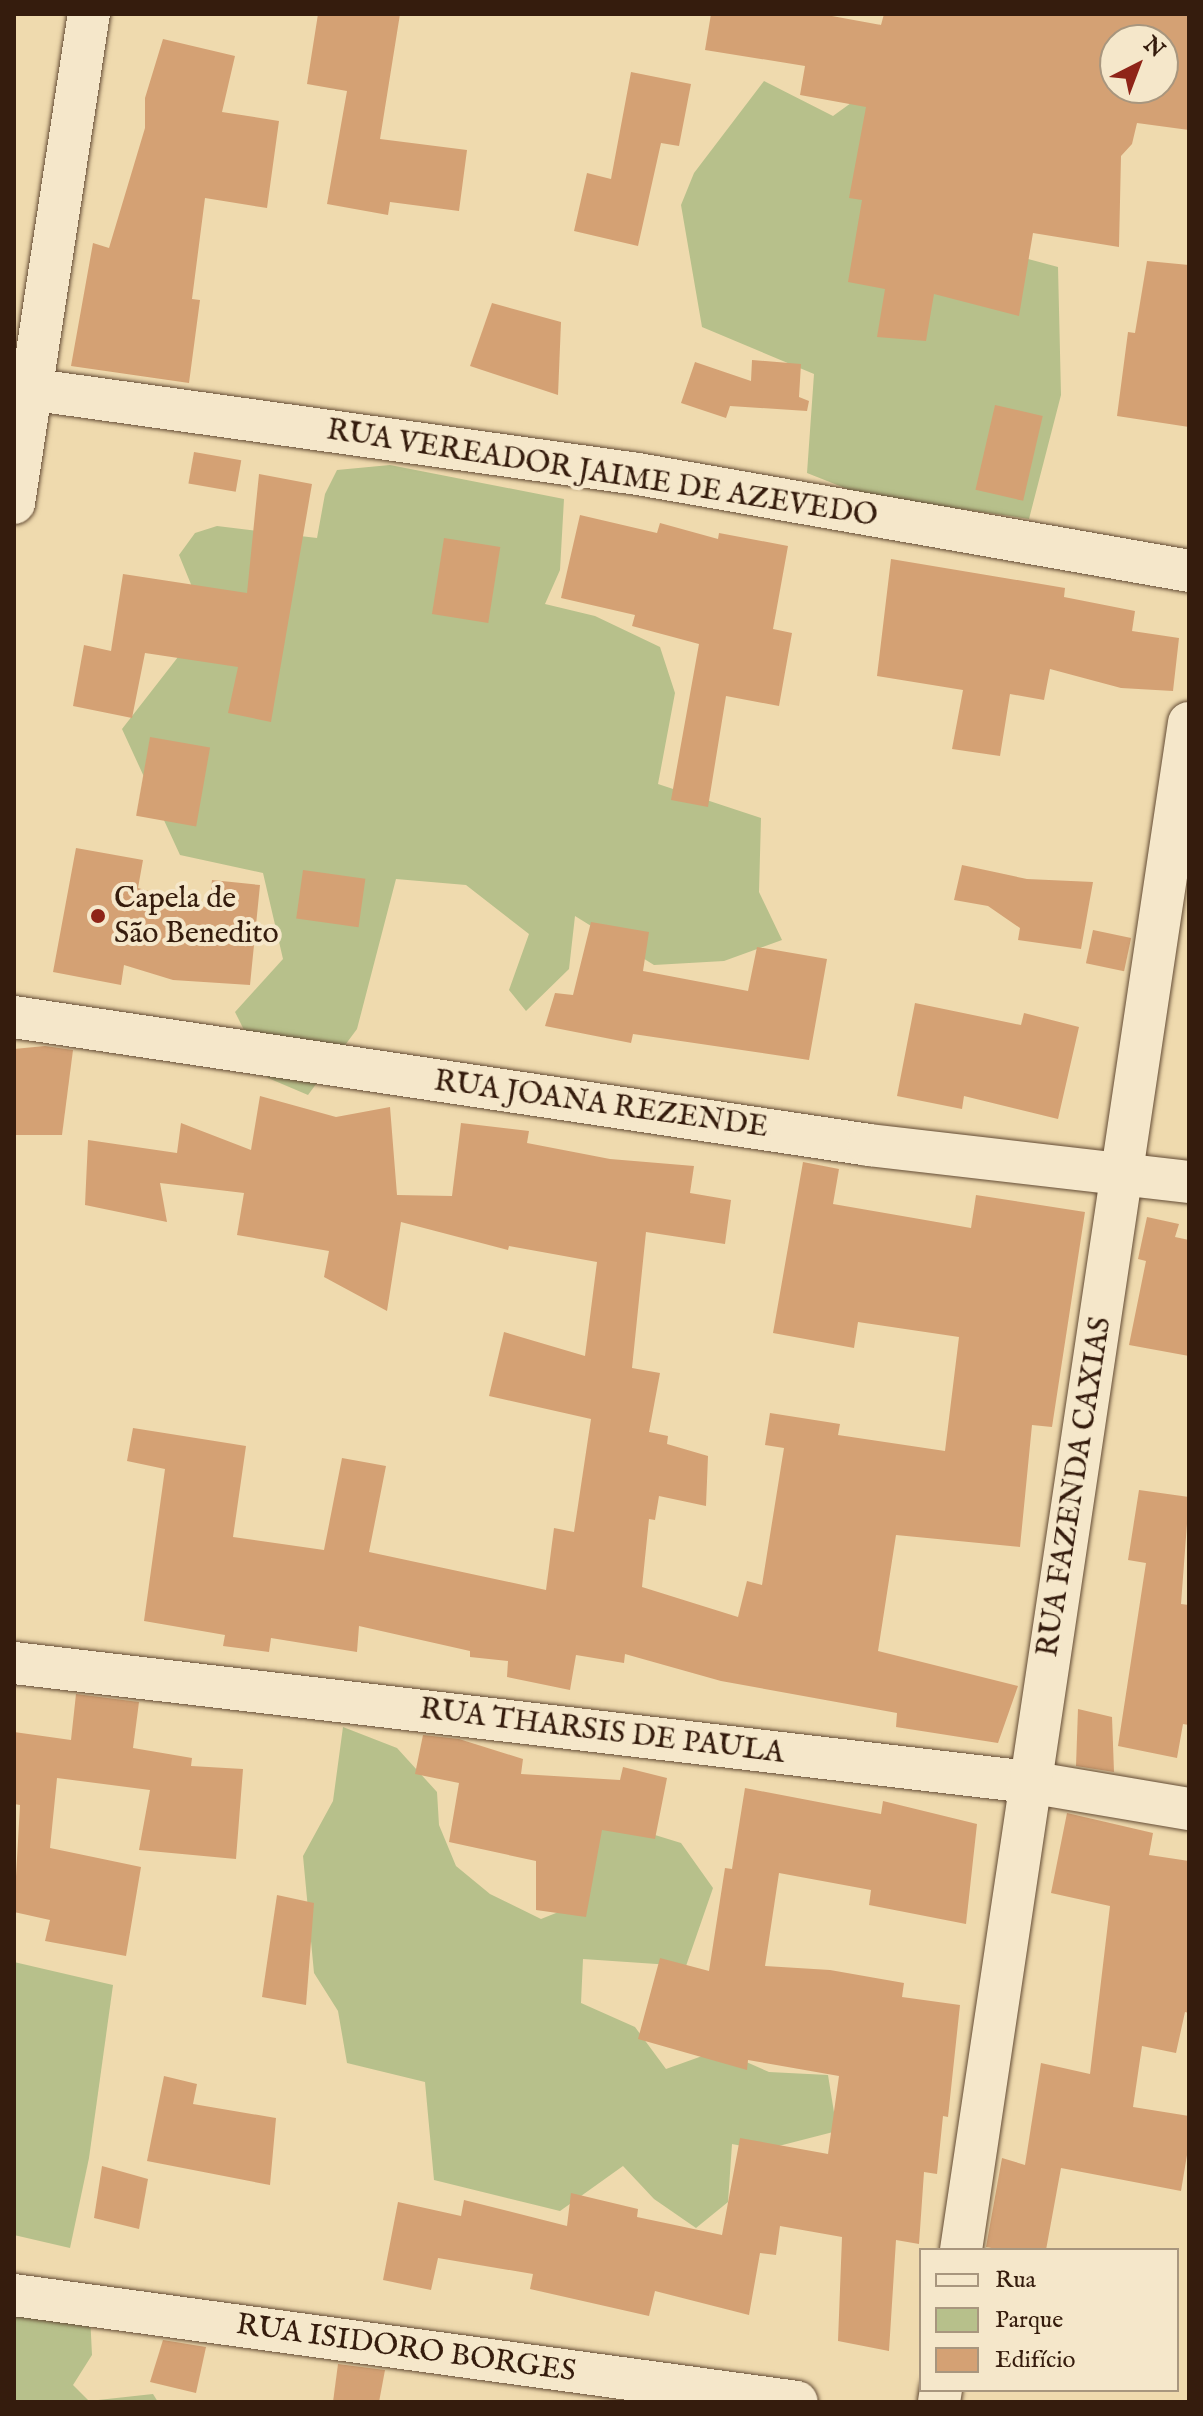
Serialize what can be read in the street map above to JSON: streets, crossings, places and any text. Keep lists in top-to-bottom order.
{
  "streets": {
    "street": [
      "RUA VEREADOR JAIME DE AZEVEDO",
      "RUA JOANA REZENDE",
      "RUA FAZENDA CAXIAS",
      "RUA THARSIS DE PAULA",
      "RUA ISIDORO BORGES"
    ]
  },
  "crossings": [
    ["RUA JOANA REZENDE", "RUA FAZENDA CAXIAS"],
    ["RUA FAZENDA CAXIAS", "RUA THARSIS DE PAULA"]
  ],
  "places": ["Capela de São Benedito"],
  "legend": ["Rua", "Parque", "Edifício"],
  "north": "top right"
}
